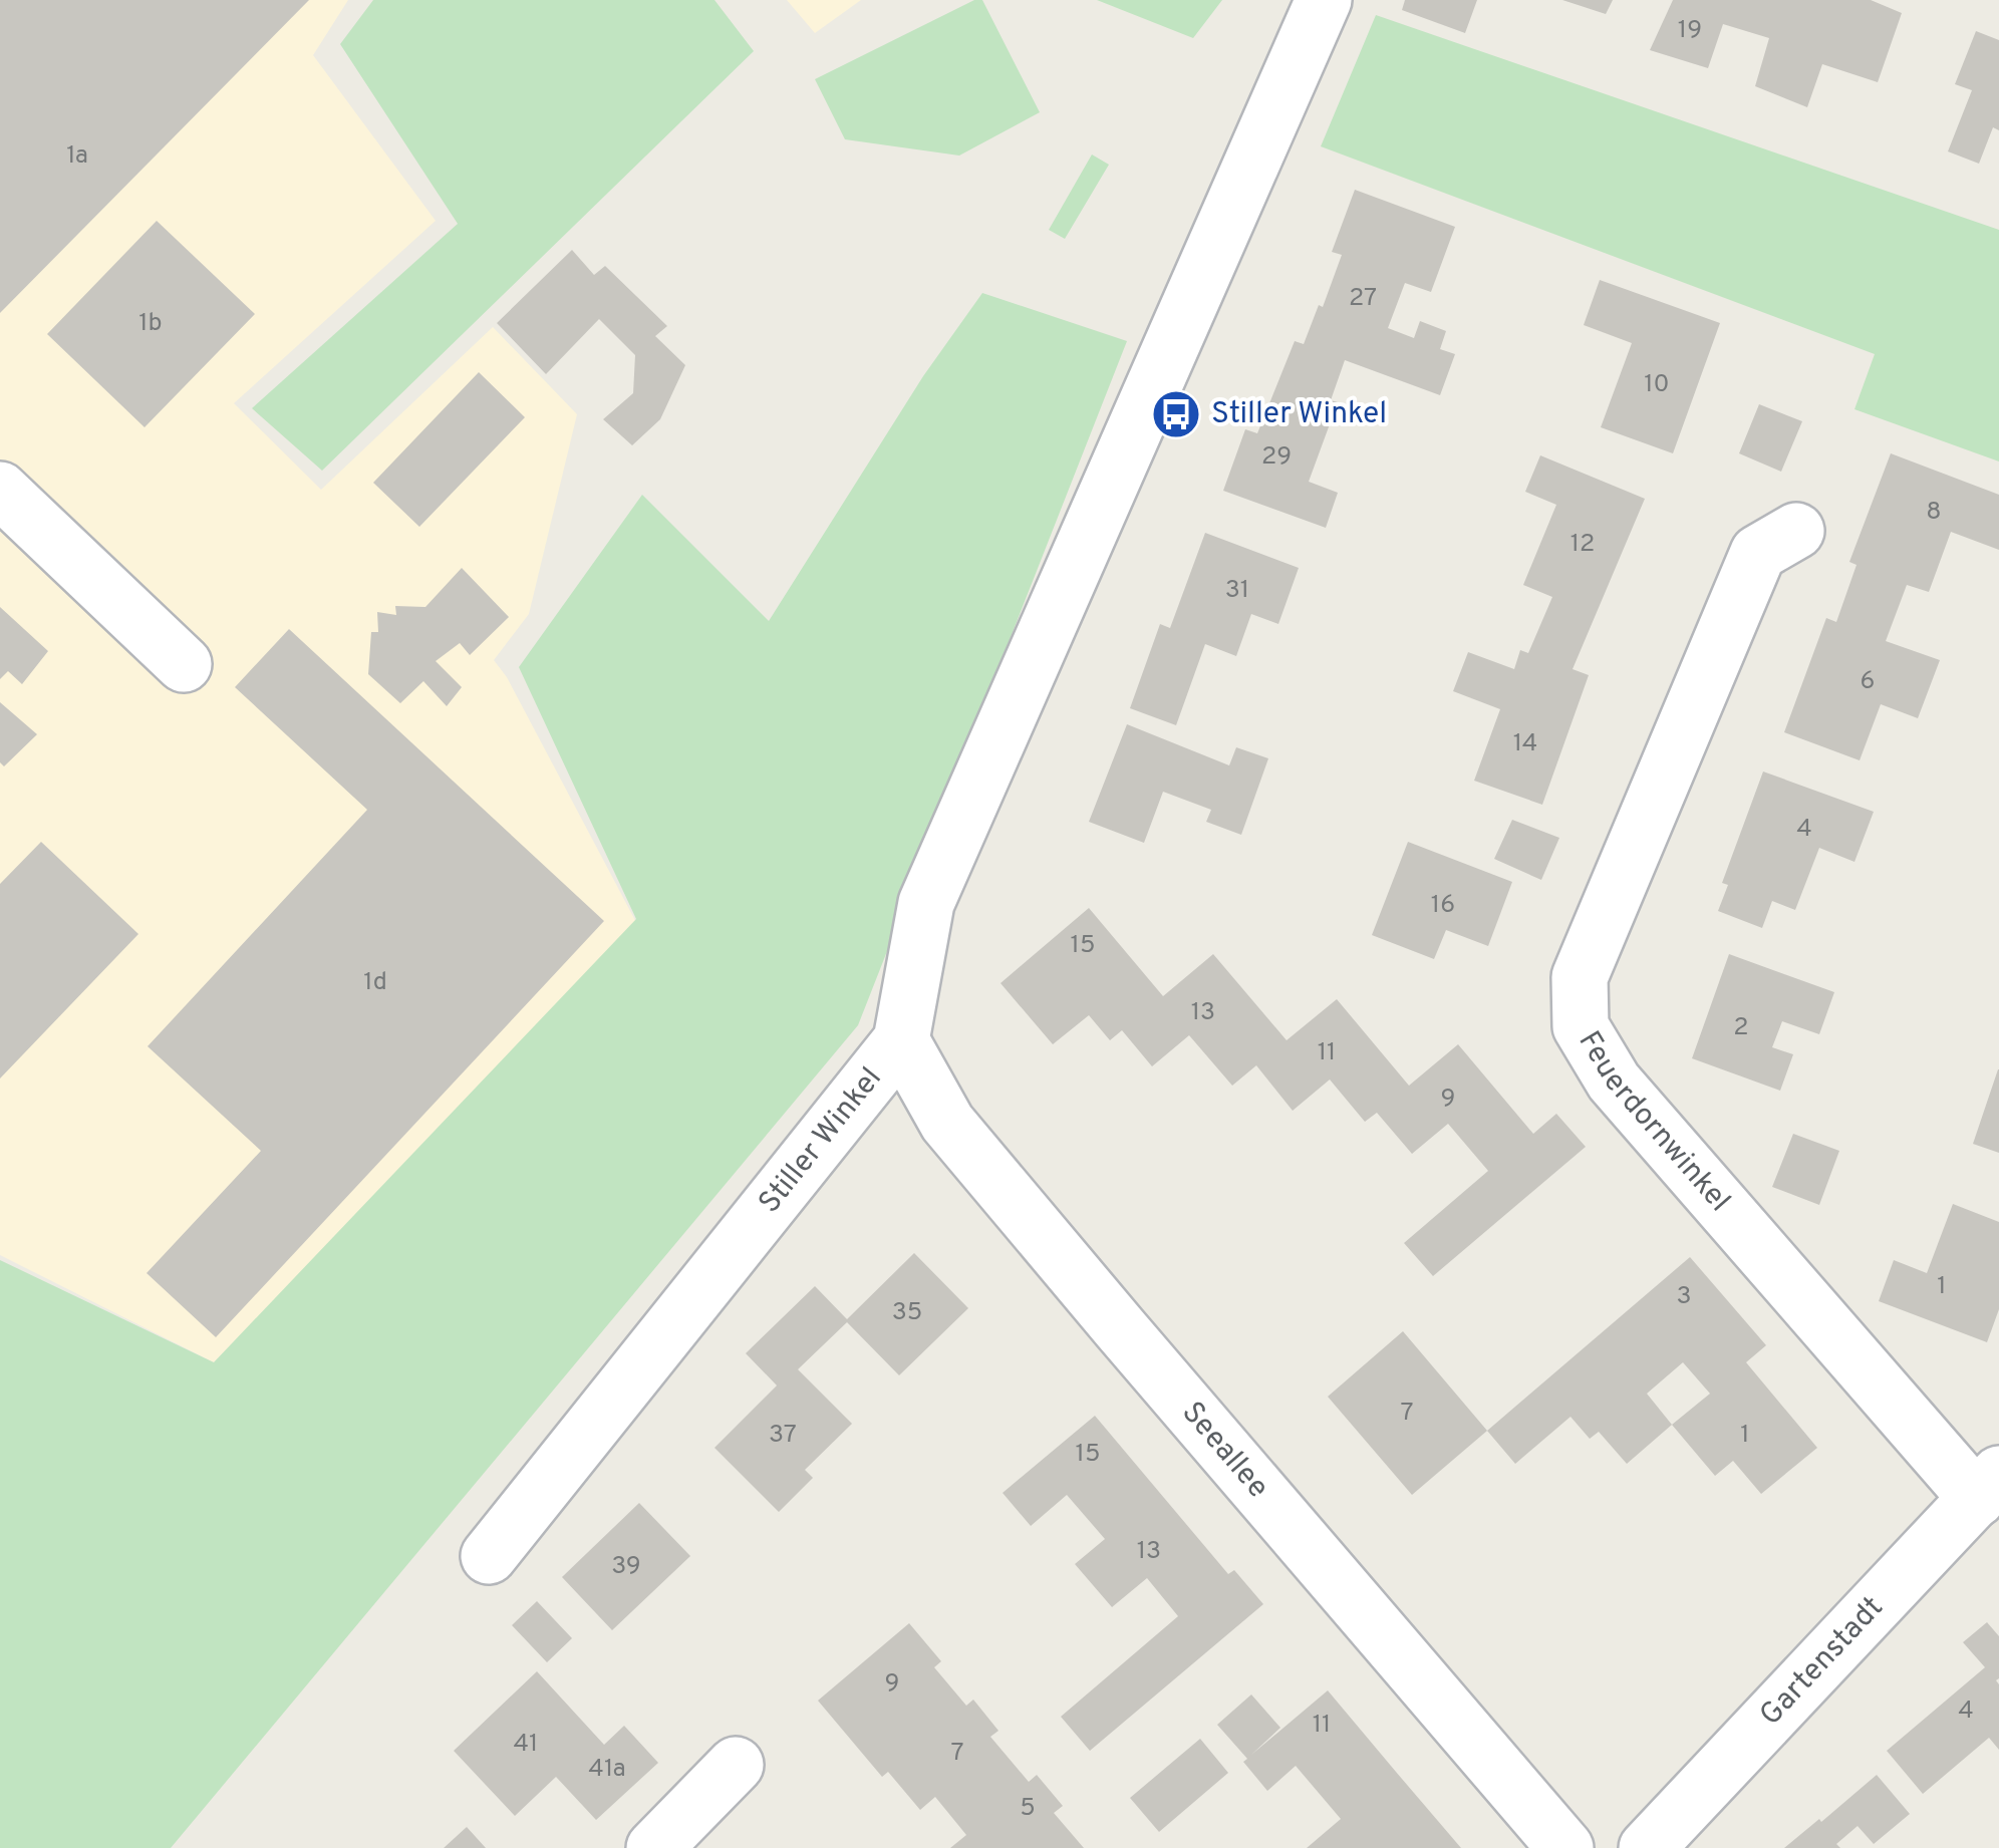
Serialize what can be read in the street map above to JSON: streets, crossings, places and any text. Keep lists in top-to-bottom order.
{
  "streets": {
    "street": [
      "Feuerdornwinkel",
      "Stiller Winkel",
      "Seeallee",
      "Gartenstadt"
    ]
  },
  "crossings": [
    ["Feuerdornwinkel", "Gartenstadt"],
    ["Stiller Winkel", "Seeallee"]
  ],
  "places": {
    "bus stop": ["Stiller Winkel"]
  },
  "house_numbers": [
    "19",
    "1a",
    "27",
    "1b",
    "10",
    "29",
    "8",
    "12",
    "31",
    "6",
    "14",
    "4",
    "16",
    "15",
    "1d",
    "13",
    "2",
    "11",
    "9",
    "1",
    "3",
    "35",
    "7",
    "37",
    "1",
    "15",
    "13",
    "39",
    "9",
    "4",
    "11",
    "41",
    "7",
    "41a",
    "5"
  ]
}
